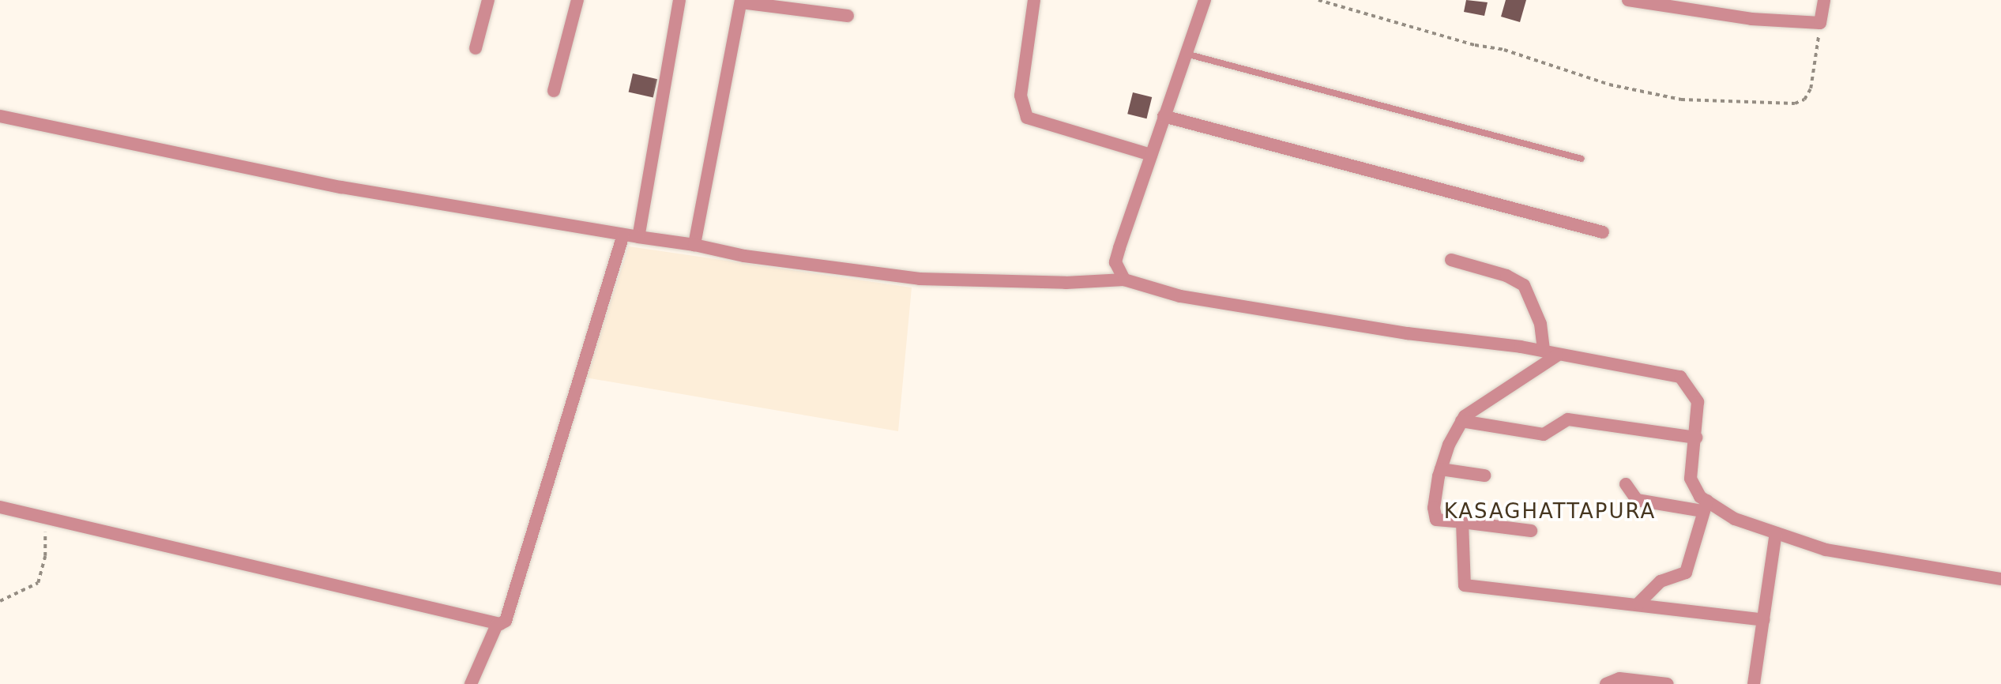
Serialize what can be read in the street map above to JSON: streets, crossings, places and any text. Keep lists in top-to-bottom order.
{
  "districts": ["KASAGHATTAPURA"]
}
